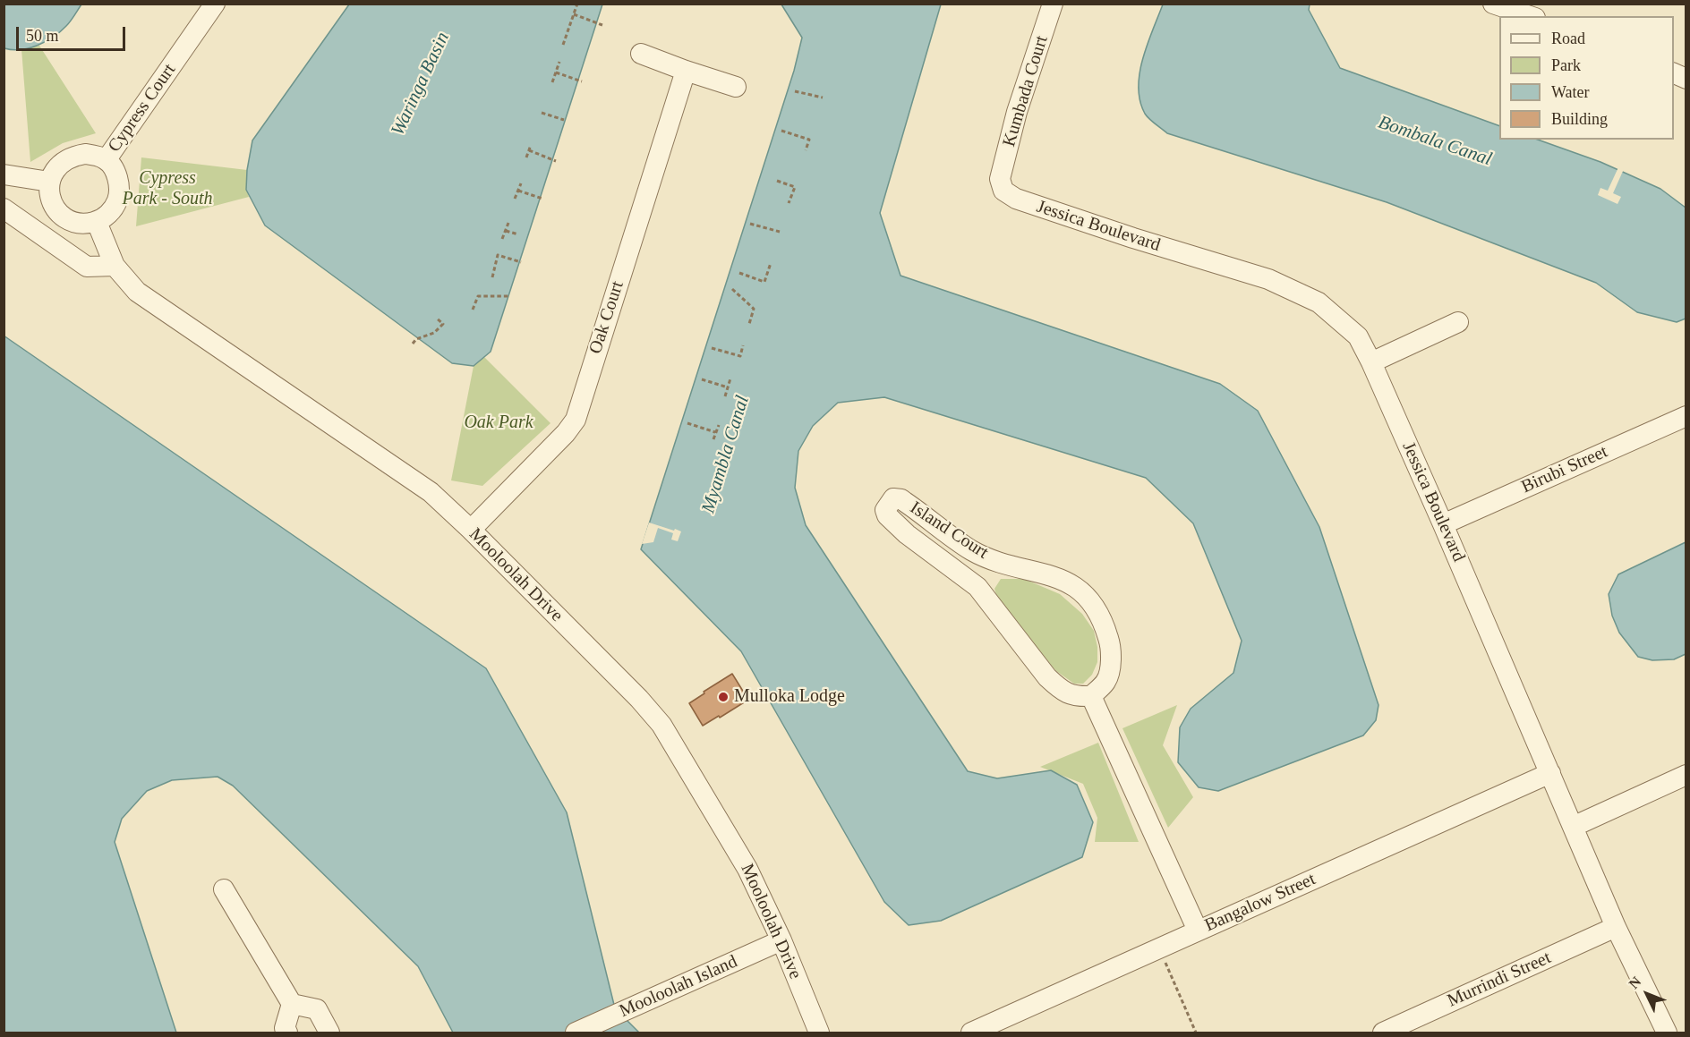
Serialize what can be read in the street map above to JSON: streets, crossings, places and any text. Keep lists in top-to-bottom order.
{
  "streets": {
    "street": [
      "Kumbada Court",
      "Cypress Court",
      "Jessica Boulevard",
      "Oak Court",
      "Birubi Street",
      "Island Court",
      "Mooloolah Drive",
      "Bangalow Street",
      "Murrindi Street",
      "Mooloolah Island"
    ]
  },
  "crossings": [
    ["Kumbada Court", "Jessica Boulevard"],
    ["Cypress Court", "Mooloolah Drive"],
    ["Jessica Boulevard", "Birubi Street"],
    ["Jessica Boulevard", "Bangalow Street"],
    ["Jessica Boulevard", "Murrindi Street"],
    ["Oak Court", "Mooloolah Drive"],
    ["Mooloolah Drive", "Mooloolah Island"]
  ],
  "water": ["Waringa Basin", "Bombala Canal", "Myambla Canal"],
  "parks": ["Cypress Park - South", "Oak Park"],
  "places": ["Mulloka Lodge"],
  "legend": [
    "Road",
    "Park",
    "Water",
    "Building"
  ],
  "scale_bar": "50 m",
  "north": "top left"
}
